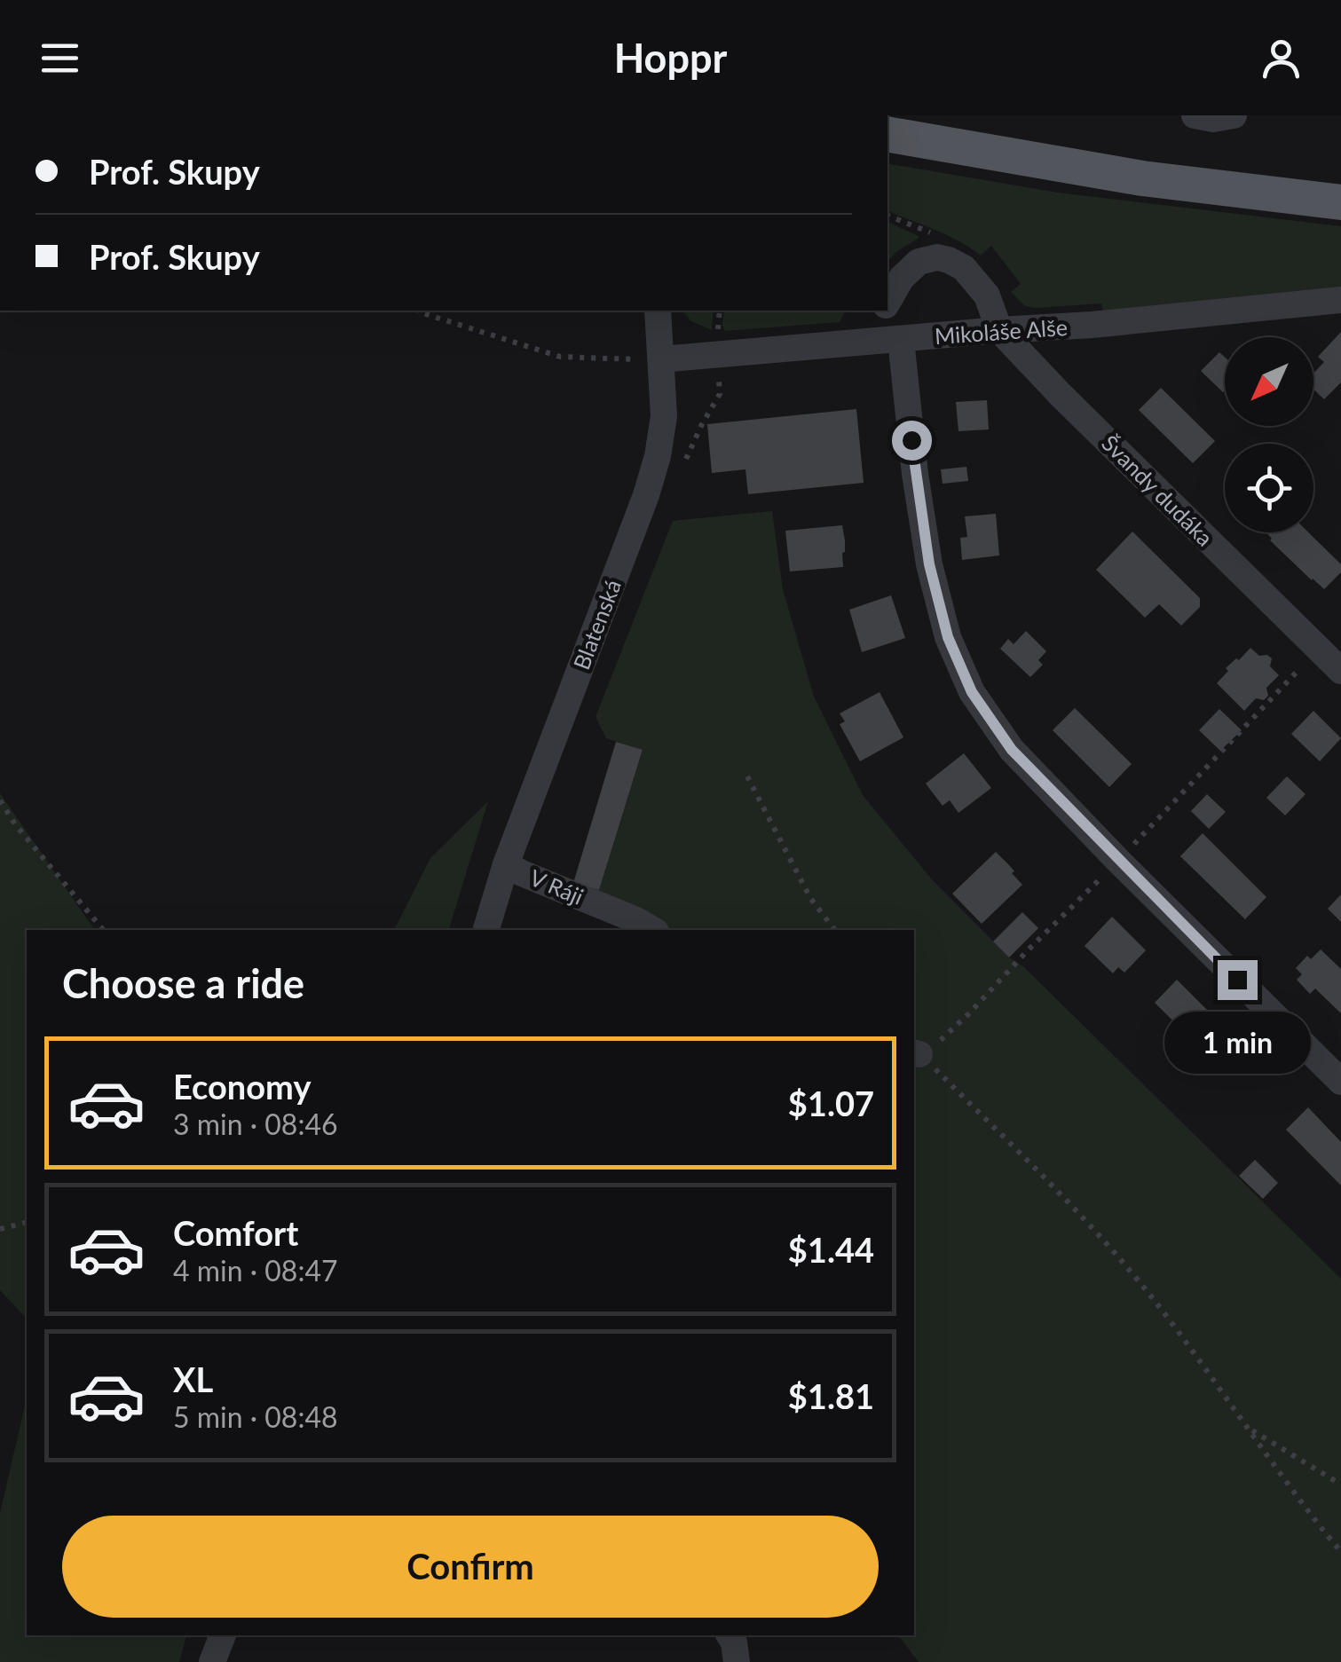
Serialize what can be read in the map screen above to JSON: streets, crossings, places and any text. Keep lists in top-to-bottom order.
{
  "streets": {
    "street": [
      "Mikoláše Alše",
      "Švandy dudáka",
      "Blatenská",
      "V Ráji"
    ]
  },
  "crossings": [
    ["Mikoláše Alše", "Švandy dudáka"],
    ["Mikoláše Alše", "Blatenská"],
    ["Blatenská", "V Ráji"]
  ],
  "north": "bottom left",
  "page": {
    "header": "Hoppr",
    "banner": ["Prof. Skupy", "Prof. Skupy"],
    "heading": "Choose a ride",
    "bubble": "1 min",
    "list": [
      {
        "name": "Economy",
        "note": "3 min · 08:46",
        "value": "$1.07"
      },
      {
        "name": "Comfort",
        "note": "4 min · 08:47",
        "value": "$1.44"
      },
      {
        "name": "XL",
        "note": "5 min · 08:48",
        "value": "$1.81"
      }
    ],
    "buttons": "Confirm"
  }
}
